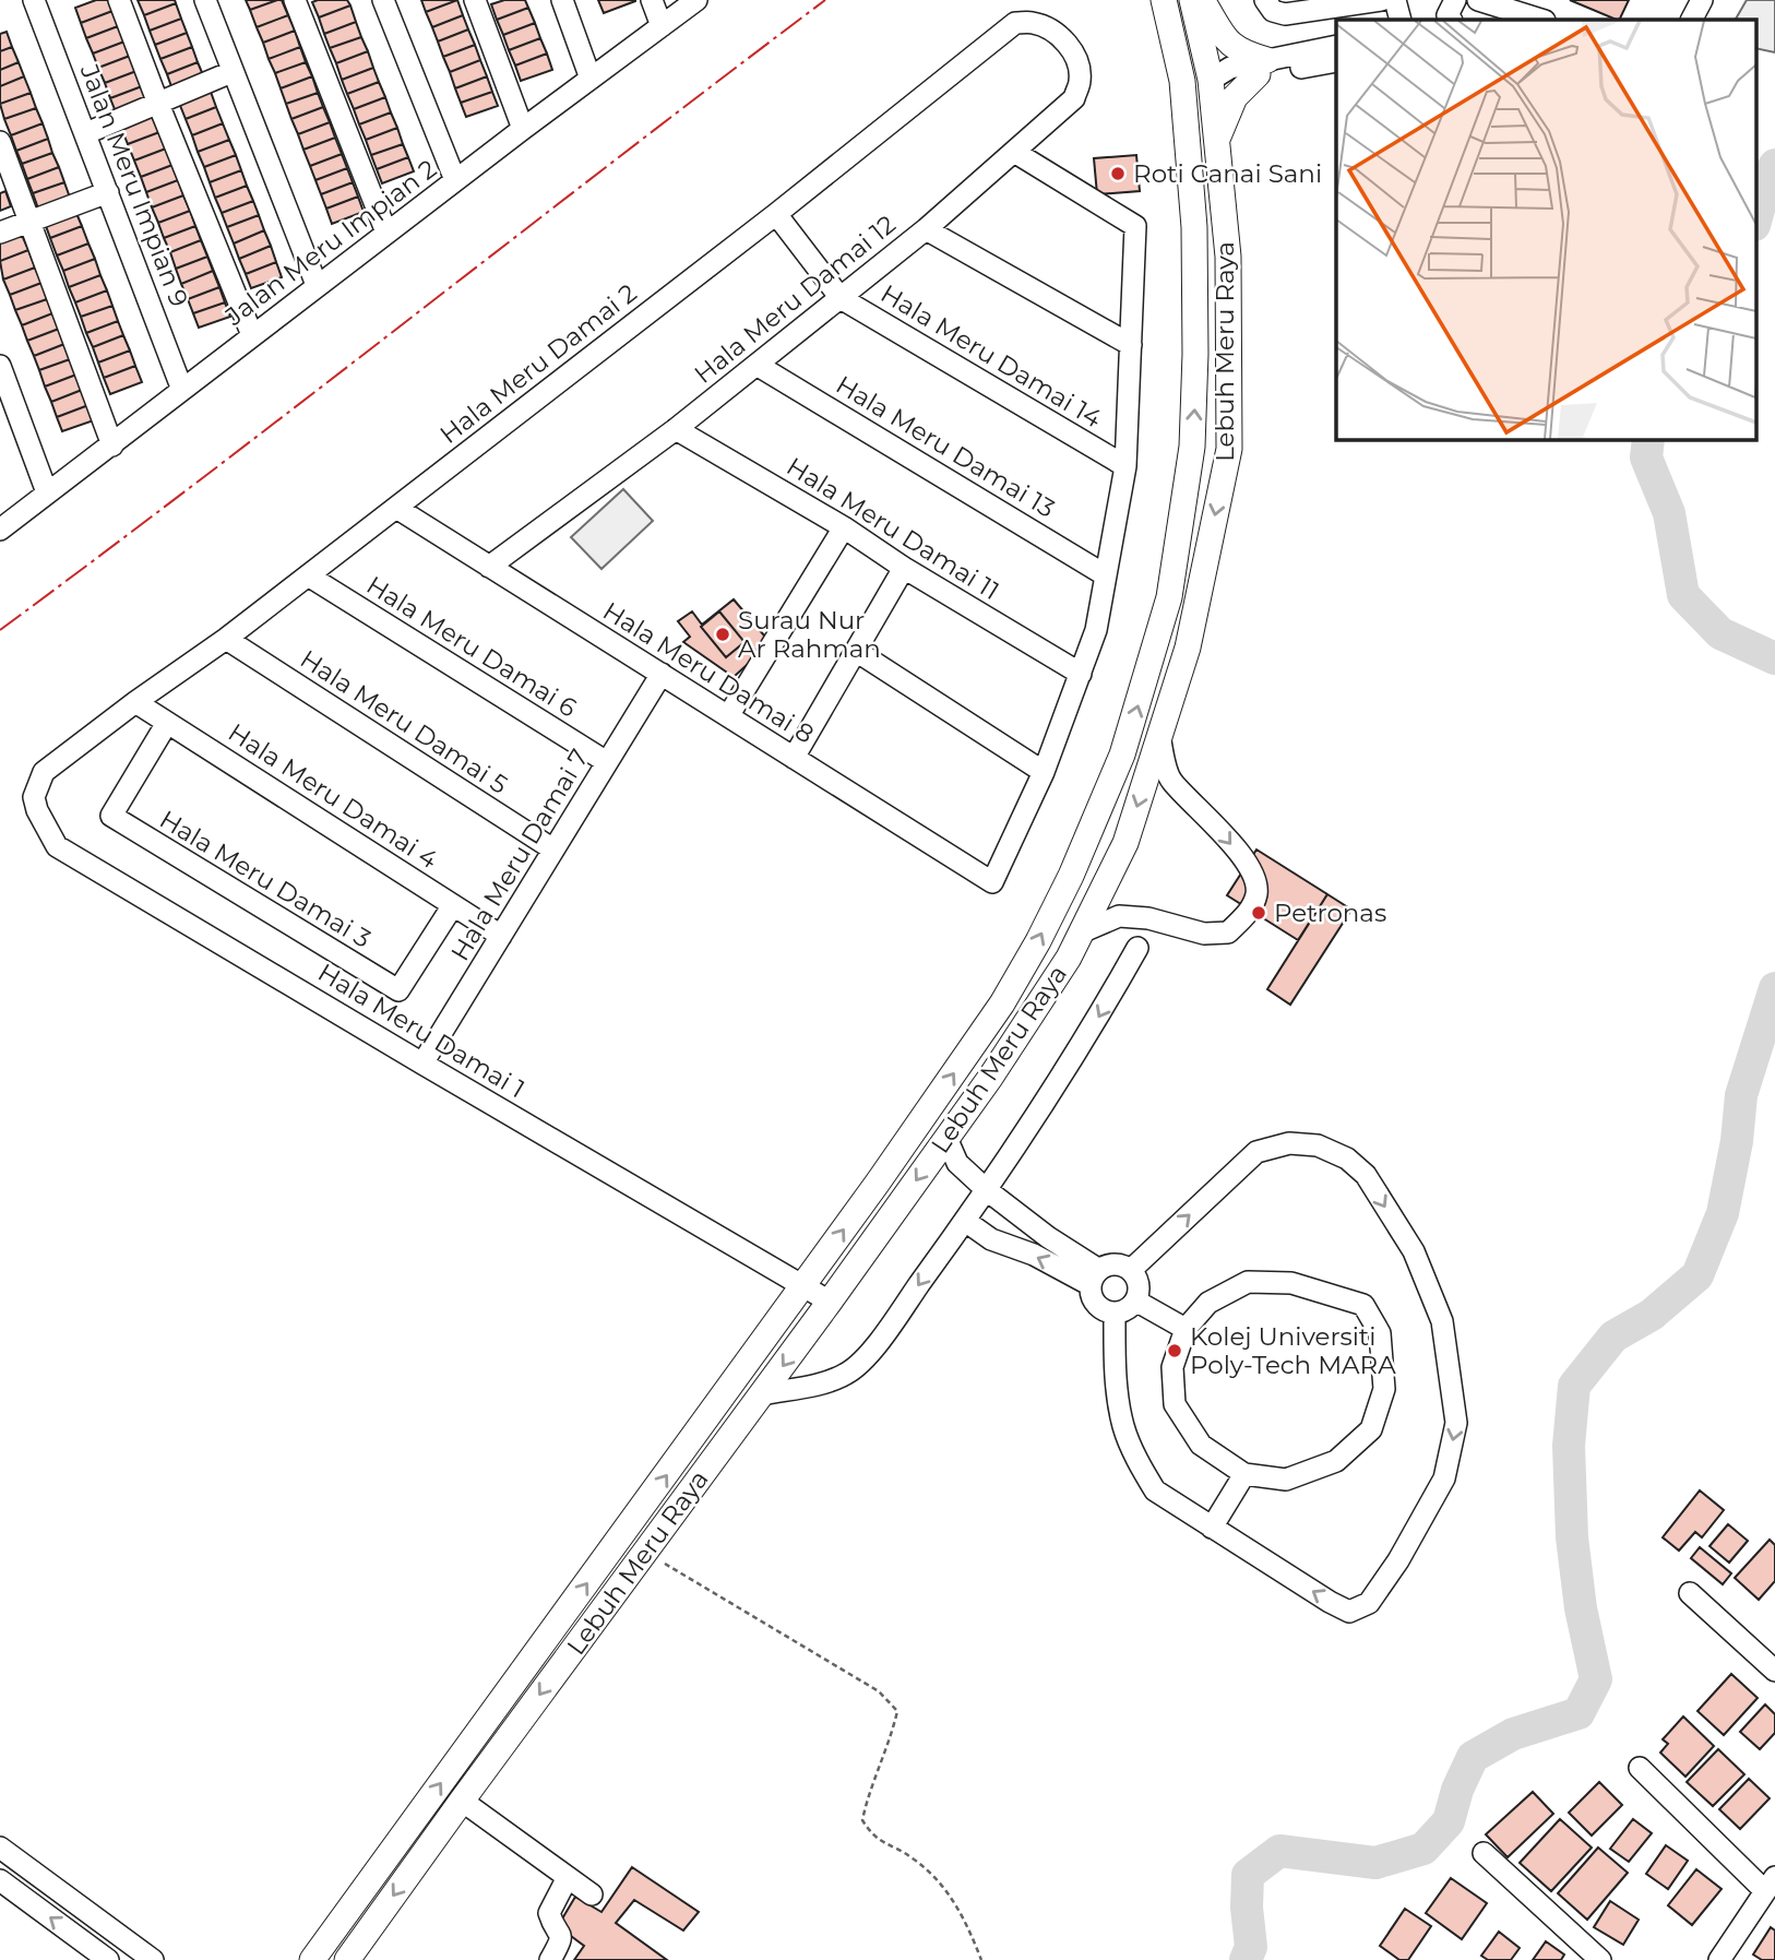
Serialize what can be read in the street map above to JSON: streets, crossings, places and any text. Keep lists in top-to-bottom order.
{
  "streets": {
    "main road": ["Lebuh Meru Raya"],
    "street": [
      "Jalan Meru Impian 9",
      "Jalan Meru Impian 2",
      "Hala Meru Damai 12",
      "Hala Meru Damai 14",
      "Hala Meru Damai 2",
      "Hala Meru Damai 13",
      "Hala Meru Damai 11",
      "Hala Meru Damai 6",
      "Hala Meru Damai 8",
      "Hala Meru Damai 5",
      "Hala Meru Damai 4",
      "Hala Meru Damai 7",
      "Hala Meru Damai 3",
      "Hala Meru Damai 1"
    ]
  },
  "crossings": [
    ["Jalan Meru Impian 9", "Jalan Meru Impian 2"],
    ["Hala Meru Damai 12", "Hala Meru Damai 14"],
    ["Hala Meru Damai 12", "Hala Meru Damai 2"],
    ["Hala Meru Damai 12", "Hala Meru Damai 13"],
    ["Hala Meru Damai 12", "Hala Meru Damai 11"],
    ["Hala Meru Damai 12", "Hala Meru Damai 8"],
    ["Lebuh Meru Raya", "Hala Meru Damai 1"],
    ["Hala Meru Damai 14", "Hala Meru Damai 2"],
    ["Hala Meru Damai 2", "Hala Meru Damai 6"],
    ["Hala Meru Damai 2", "Hala Meru Damai 8"],
    ["Hala Meru Damai 2", "Hala Meru Damai 5"],
    ["Hala Meru Damai 2", "Hala Meru Damai 4"],
    ["Hala Meru Damai 2", "Hala Meru Damai 1"],
    ["Hala Meru Damai 6", "Hala Meru Damai 7"],
    ["Hala Meru Damai 8", "Hala Meru Damai 7"],
    ["Hala Meru Damai 5", "Hala Meru Damai 7"],
    ["Hala Meru Damai 4", "Hala Meru Damai 7"],
    ["Hala Meru Damai 4", "Hala Meru Damai 3"],
    ["Hala Meru Damai 7", "Hala Meru Damai 1"]
  ],
  "places": [
    "Roti Canai Sani",
    "Surau Nur Ar Rahman",
    "Petronas",
    "Kolej Universiti Poly-Tech MARA"
  ]
}
